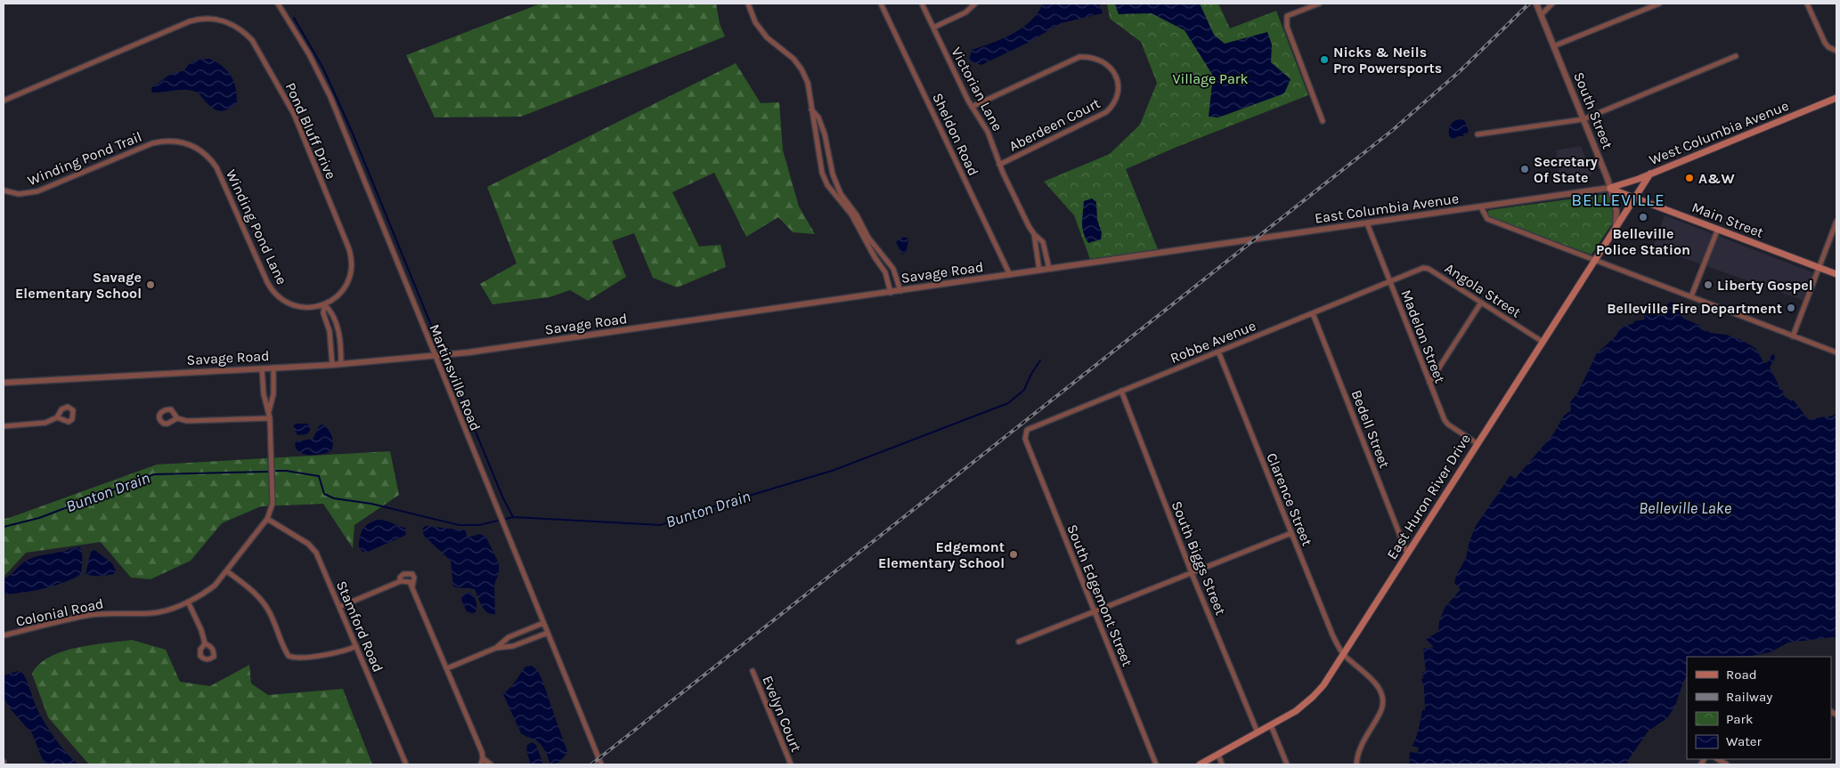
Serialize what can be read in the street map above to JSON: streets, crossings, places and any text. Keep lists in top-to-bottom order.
{
  "streets": {
    "main road": ["West Columbia Avenue", "Main Street", "East Huron River Drive"],
    "street": [
      "Victorian Lane",
      "South Street",
      "Aberdeen Court",
      "Pond Bluff Drive",
      "Sheldon Road",
      "Winding Pond Trail",
      "East Columbia Avenue",
      "Winding Pond Lane",
      "Savage Road",
      "Angola Street",
      "Madelon Street",
      "Robbe Avenue",
      "Martinsville Road",
      "Bedell Street",
      "Clarence Street",
      "South Biggs Street",
      "South Edgemont Street",
      "Colonial Road",
      "Stamford Road",
      "Evelyn Court"
    ]
  },
  "crossings": [
    ["Victorian Lane", "Aberdeen Court"],
    ["Victorian Lane", "Savage Road"],
    ["South Street", "West Columbia Avenue"],
    ["South Street", "East Columbia Avenue"],
    ["South Street", "Main Street"],
    ["South Street", "East Huron River Drive"],
    ["Pond Bluff Drive", "Winding Pond Lane"],
    ["West Columbia Avenue", "East Columbia Avenue"],
    ["West Columbia Avenue", "Main Street"],
    ["West Columbia Avenue", "East Huron River Drive"],
    ["Sheldon Road", "Savage Road"],
    ["Winding Pond Trail", "Winding Pond Lane"],
    ["East Columbia Avenue", "Main Street"],
    ["East Columbia Avenue", "Savage Road"],
    ["East Columbia Avenue", "Madelon Street"],
    ["Main Street", "East Huron River Drive"],
    ["Savage Road", "Martinsville Road"],
    ["Savage Road", "Colonial Road"],
    ["Angola Street", "Robbe Avenue"],
    ["Angola Street", "East Huron River Drive"],
    ["Madelon Street", "Robbe Avenue"],
    ["Madelon Street", "East Huron River Drive"],
    ["Robbe Avenue", "Bedell Street"],
    ["Robbe Avenue", "Clarence Street"],
    ["Robbe Avenue", "South Biggs Street"],
    ["Robbe Avenue", "South Edgemont Street"],
    ["Bedell Street", "East Huron River Drive"],
    ["East Huron River Drive", "Clarence Street"],
    ["East Huron River Drive", "South Biggs Street"],
    ["Colonial Road", "Stamford Road"]
  ],
  "districts": ["BELLEVILLE"],
  "water": ["Bunton Drain", "Belleville Lake"],
  "parks": ["Village Park"],
  "places": [
    "Nicks & Neils Pro Powersports",
    "Secretary Of State",
    "A&W",
    "Belleville Police Station",
    "Savage Elementary School",
    "Liberty Gospel",
    "Belleville Fire Department",
    "Edgemont Elementary School"
  ],
  "legend": [
    "Road",
    "Railway",
    "Park",
    "Water"
  ]
}
